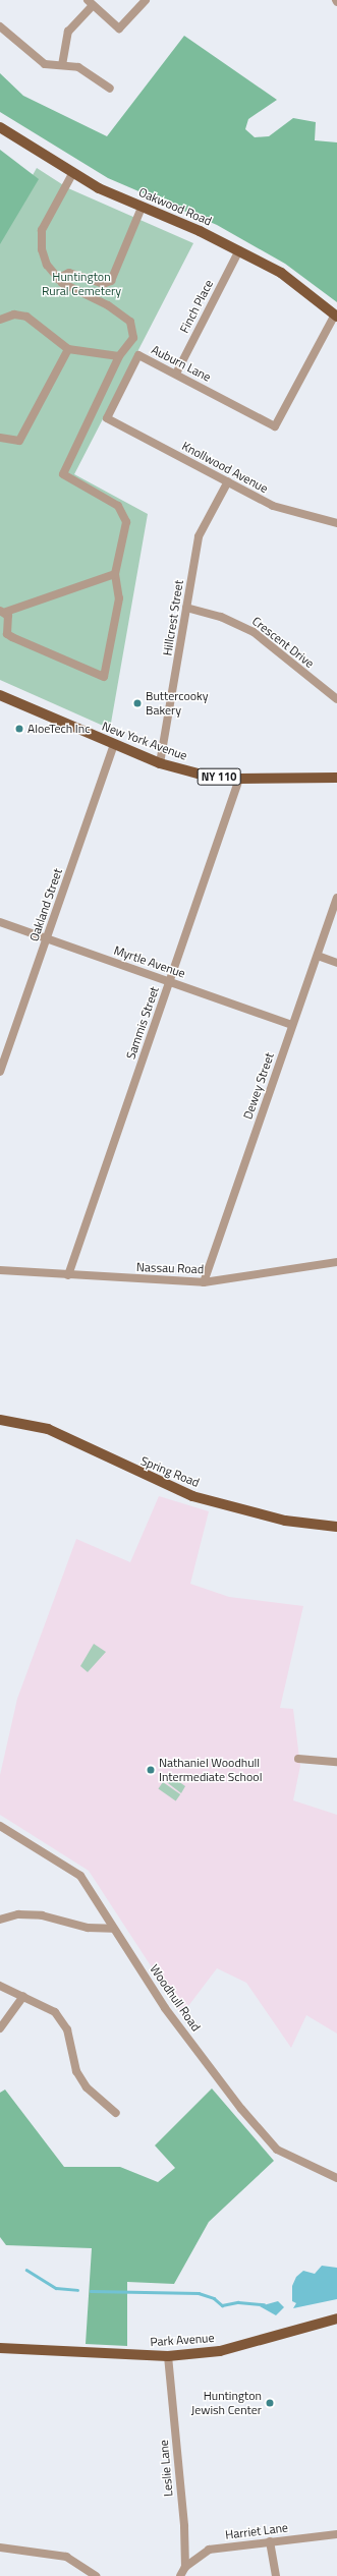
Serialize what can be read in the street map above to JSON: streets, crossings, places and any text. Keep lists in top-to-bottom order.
{
  "streets": {
    "main road": [
      "Oakwood Road",
      "New York Avenue",
      "NY 110",
      "Spring Road",
      "Park Avenue"
    ],
    "street": [
      "Finch Place",
      "Auburn Lane",
      "Knollwood Avenue",
      "Hillcrest Street",
      "Crescent Drive",
      "Oakland Street",
      "Myrtle Avenue",
      "Sammis Street",
      "Dewey Street",
      "Nassau Road",
      "Woodhull Road",
      "Leslie Lane",
      "Harriet Lane"
    ]
  },
  "crossings": [
    ["Oakwood Road", "Finch Place"],
    ["Oakwood Road", "Auburn Lane"],
    ["Finch Place", "Auburn Lane"],
    ["Auburn Lane", "Knollwood Avenue"],
    ["Knollwood Avenue", "Hillcrest Street"],
    ["Hillcrest Street", "Crescent Drive"],
    ["Hillcrest Street", "New York Avenue"],
    ["New York Avenue", "Oakland Street"],
    ["New York Avenue", "Sammis Street"],
    ["Oakland Street", "Myrtle Avenue"],
    ["Myrtle Avenue", "Sammis Street"],
    ["Myrtle Avenue", "Dewey Street"],
    ["Sammis Street", "Nassau Road"],
    ["Dewey Street", "Nassau Road"],
    ["Park Avenue", "Leslie Lane"],
    ["Leslie Lane", "Harriet Lane"]
  ],
  "parks": ["Huntington Rural Cemetery"],
  "places": [
    "Buttercooky Bakery",
    "AloeTech Inc",
    "Nathaniel Woodhull Intermediate School",
    "Huntington Jewish Center"
  ]
}
